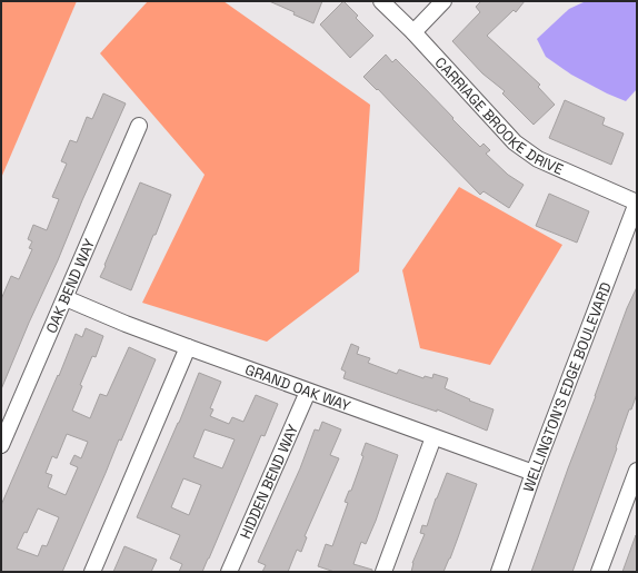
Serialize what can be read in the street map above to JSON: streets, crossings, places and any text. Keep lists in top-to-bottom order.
{
  "streets": {
    "street": [
      "CARRIAGE BROOKE DRIVE",
      "OAK BEND WAY",
      "WELLINGTON'S EDGE BOULEVARD",
      "GRAND OAK WAY",
      "HIDDEN BEND WAY"
    ]
  },
  "crossings": [
    ["CARRIAGE BROOKE DRIVE", "WELLINGTON'S EDGE BOULEVARD"],
    ["OAK BEND WAY", "GRAND OAK WAY"],
    ["WELLINGTON'S EDGE BOULEVARD", "GRAND OAK WAY"],
    ["GRAND OAK WAY", "HIDDEN BEND WAY"]
  ]
}
